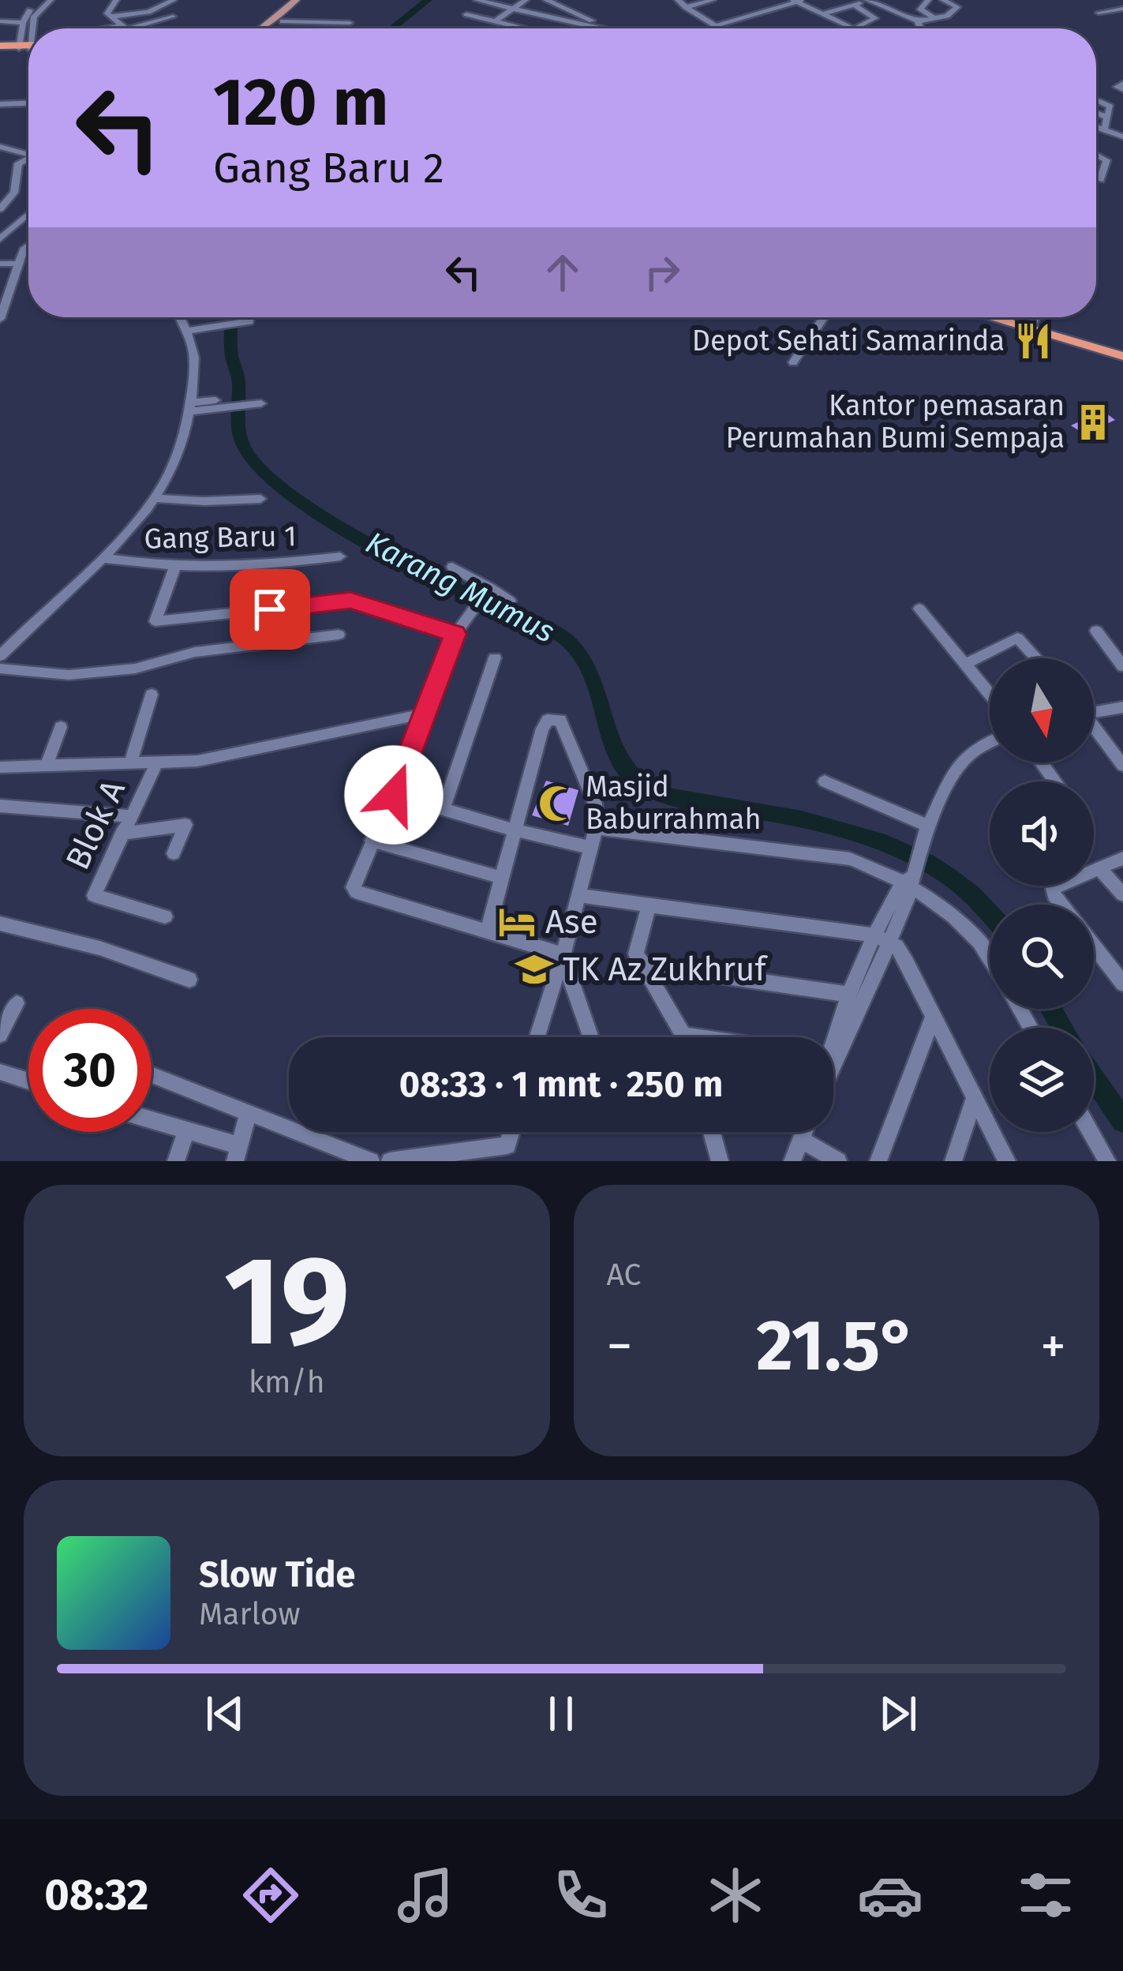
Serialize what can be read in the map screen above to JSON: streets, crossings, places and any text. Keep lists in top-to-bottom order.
{
  "streets": {
    "street": ["Gang Baru 1", "Blok A"]
  },
  "water": ["Karang Mumus"],
  "places": {
    "restaurant": ["Depot Sehati Samarinda"],
    "building": ["Kantor pemasaran Perumahan Bumi Sempaja"],
    "mosque": ["Masjid Baburrahmah"],
    "hotel": ["Ase"],
    "school or university": ["TK Az Zukhruf"]
  },
  "north": "bottom",
  "page": {
    "turn": ["120 m", "Gang Baru 2"],
    "limit": "30",
    "trip": "08:33 · 1 mnt · 250 m",
    "tile": [
      ["19", "km/h"],
      "AC"
    ],
    "heat": ["−", "21.5°", "+"],
    "song": ["Slow Tide", "Marlow"],
    "tabs": "08:32"
  }
}
